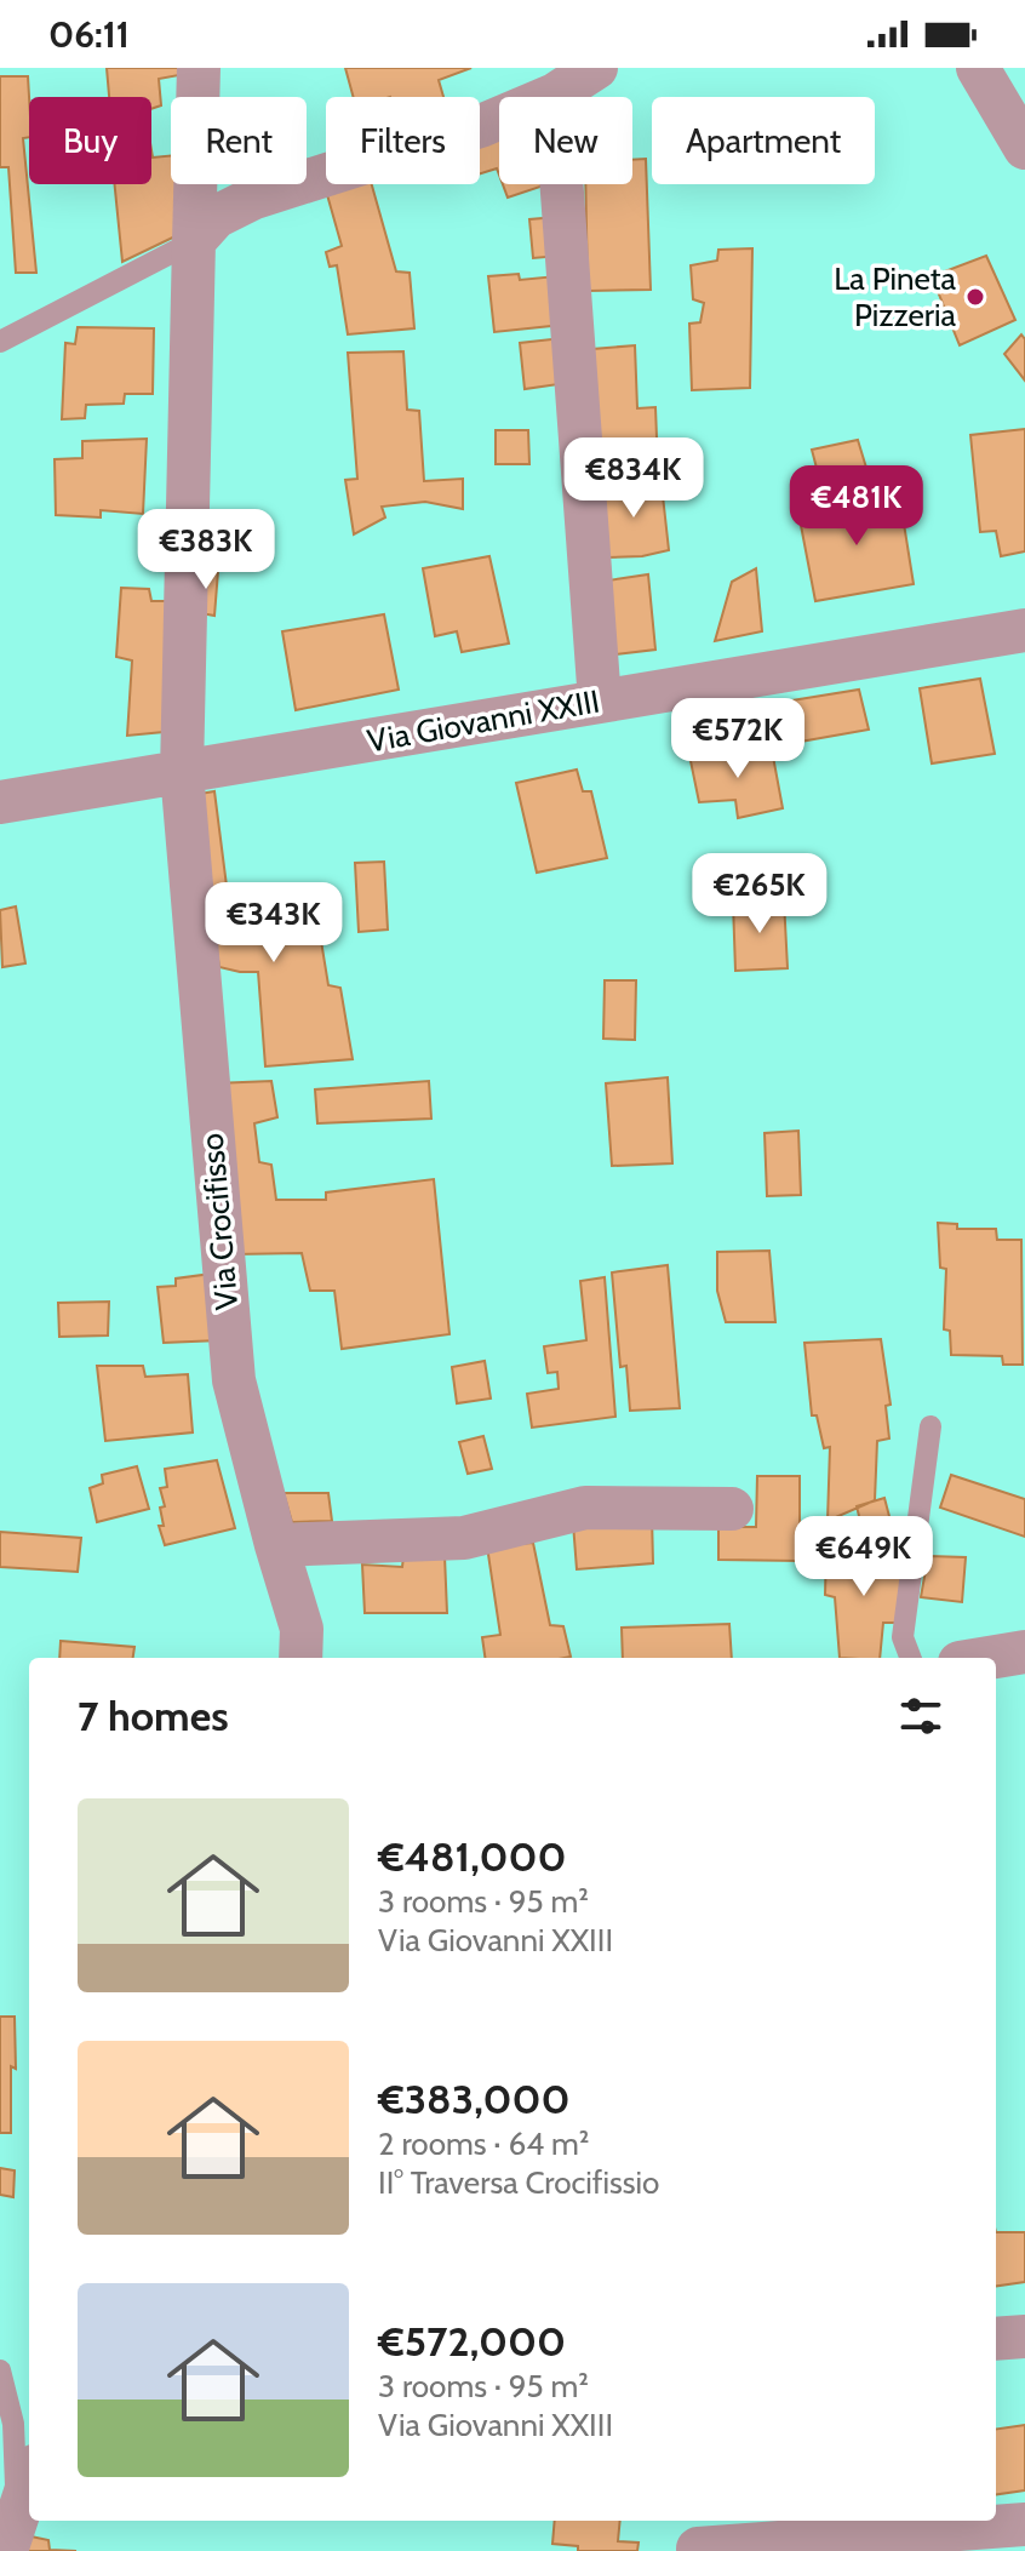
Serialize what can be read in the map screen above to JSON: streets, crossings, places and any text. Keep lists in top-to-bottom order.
{
  "streets": {
    "street": ["Via Giovanni XXIII", "Via Crocifisso"]
  },
  "crossings": [
    ["Via Giovanni XXIII", "Via Crocifisso"]
  ],
  "places": ["La Pineta Pizzeria"],
  "page": {
    "status": "06:11",
    "chip": [
      "Buy",
      "Rent",
      "Filters",
      "New",
      "Apartment"
    ],
    "price": [
      "€834K",
      "€481K",
      "€383K",
      "€572K",
      "€265K",
      "€343K",
      "€649K"
    ],
    "heading": "7 homes",
    "list": [
      {
        "name": "€481,000",
        "note": "3 rooms · 95 m² · Via Giovanni XXIII"
      },
      {
        "name": "€383,000",
        "note": "2 rooms · 64 m² · II° Traversa Crocifissio"
      },
      {
        "name": "€572,000",
        "note": "3 rooms · 95 m² · Via Giovanni XXIII"
      }
    ]
  }
}
